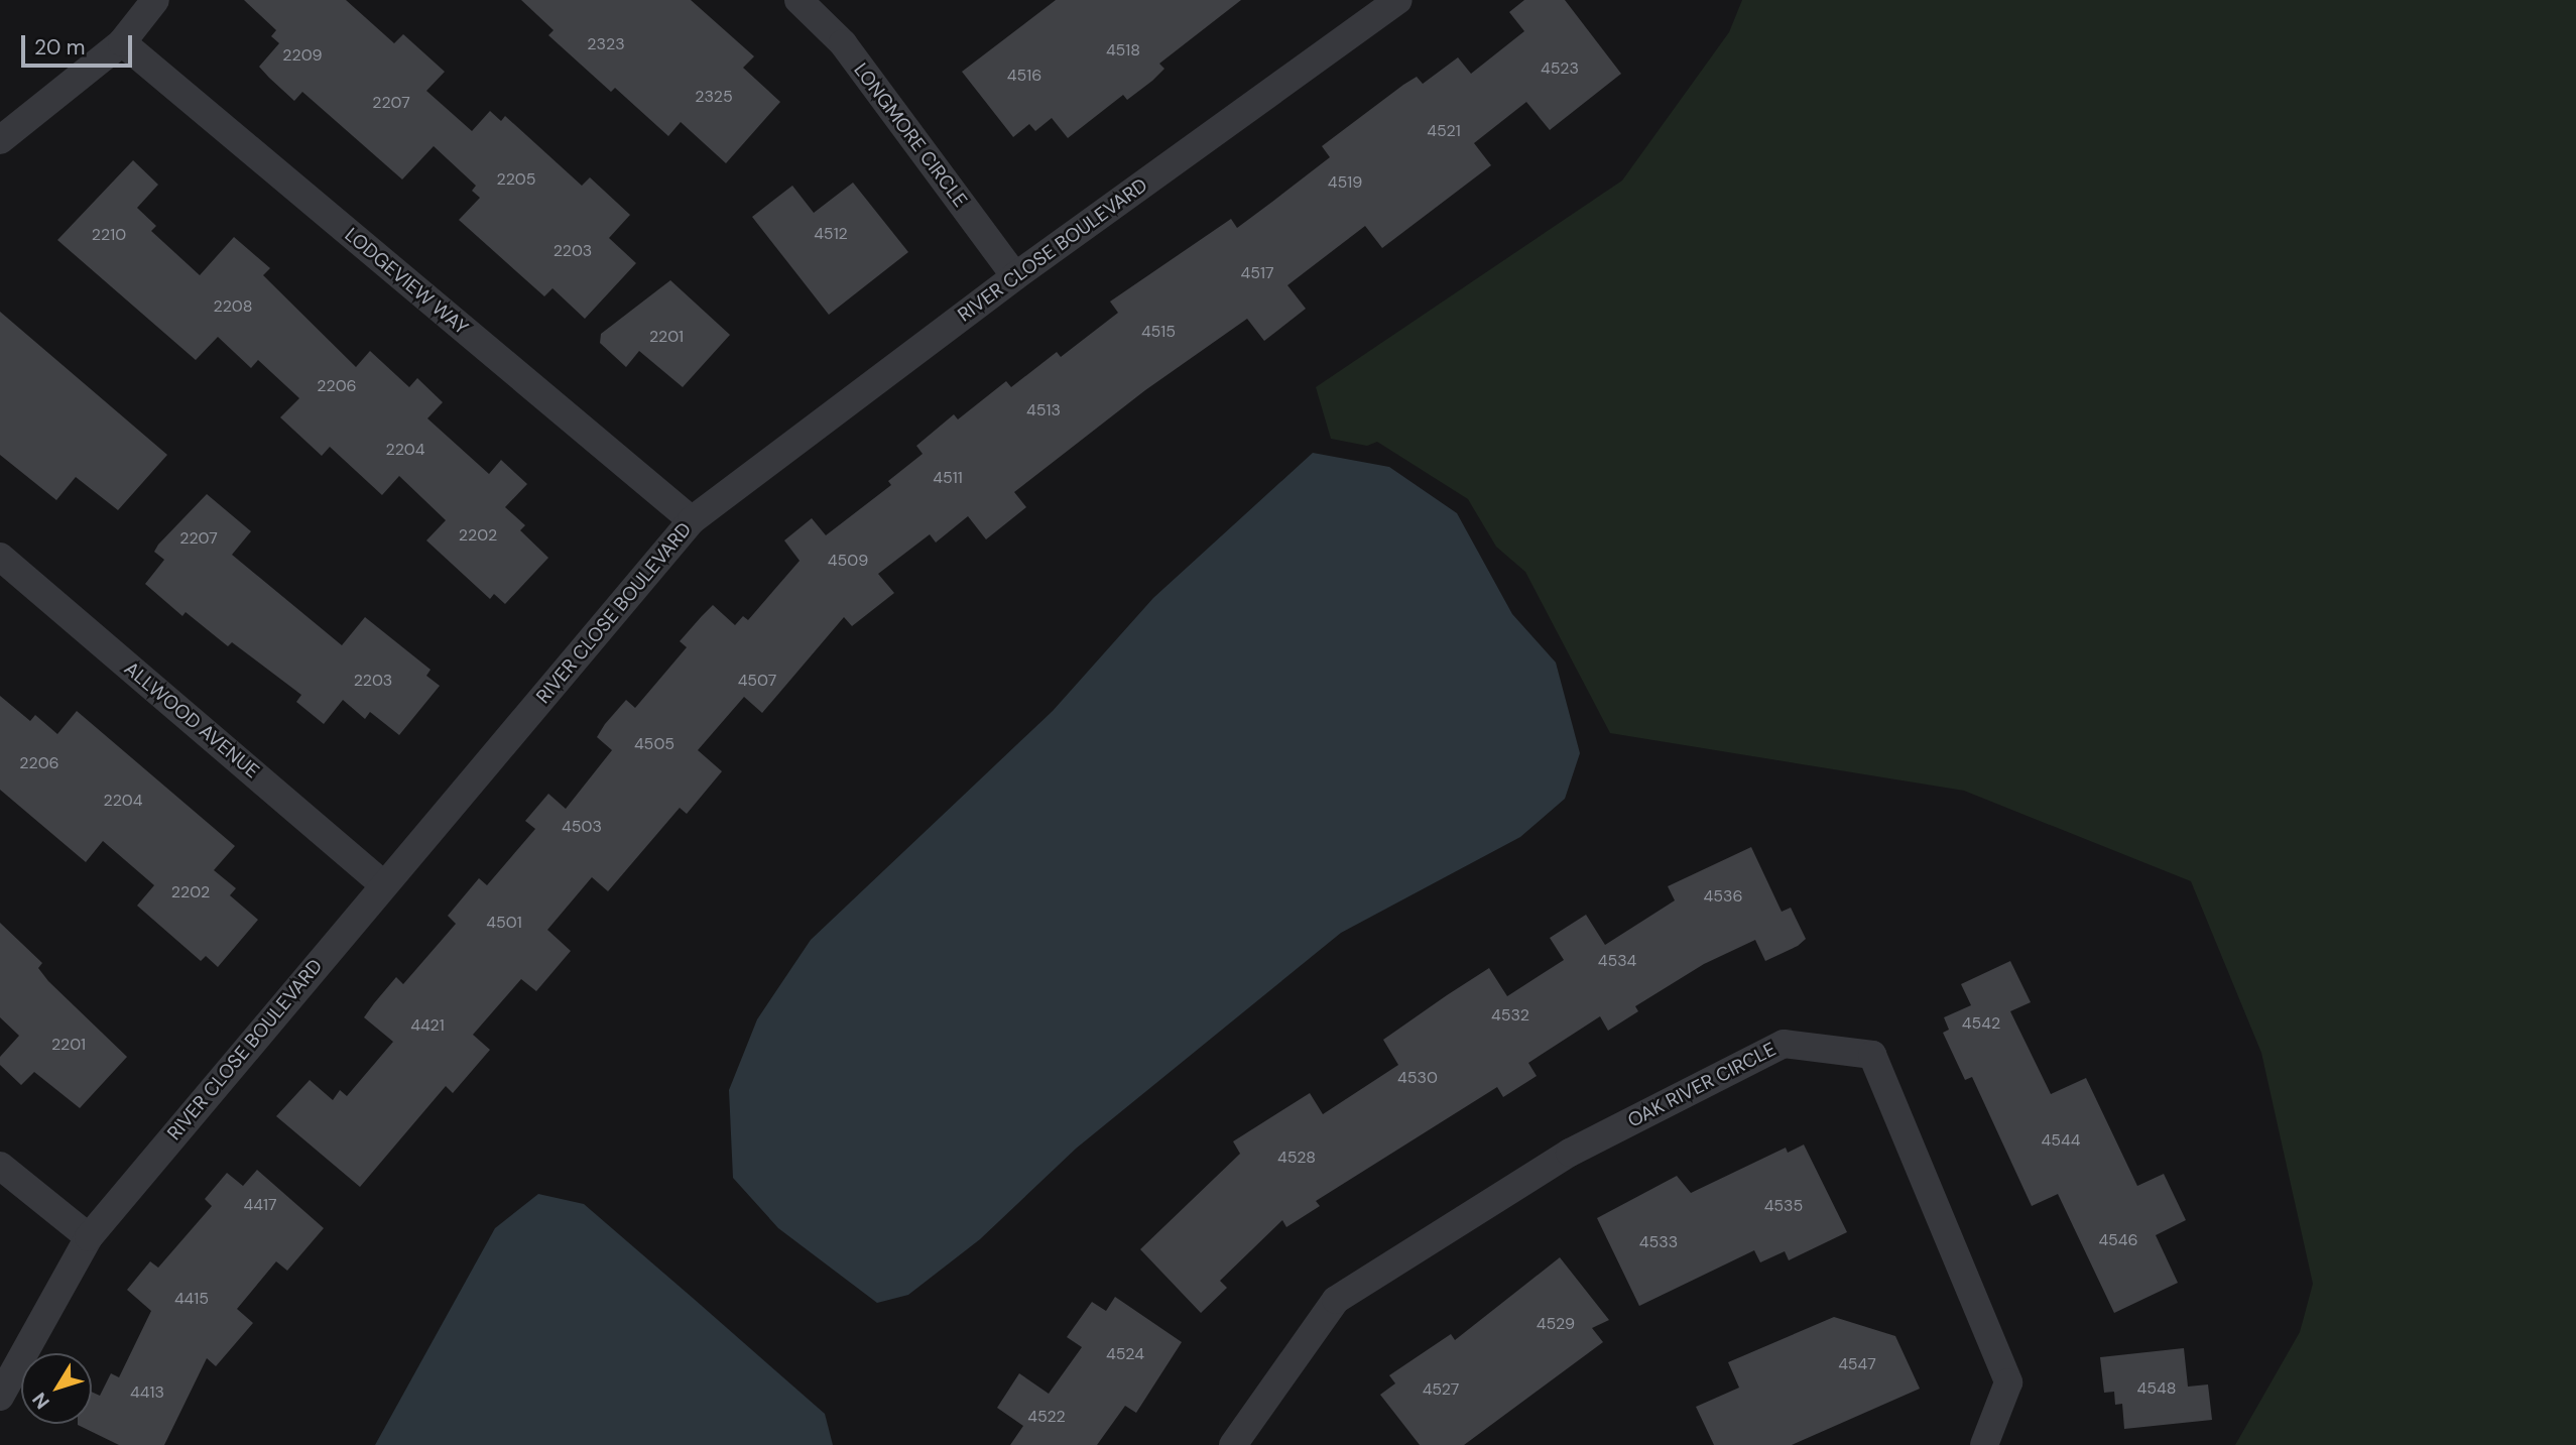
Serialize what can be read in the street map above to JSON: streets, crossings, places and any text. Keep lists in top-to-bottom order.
{
  "streets": {
    "street": [
      "LONGMORE CIRCLE",
      "RIVER CLOSE BOULEVARD",
      "LODGEVIEW WAY",
      "ALLWOOD AVENUE",
      "OAK RIVER CIRCLE"
    ]
  },
  "crossings": [
    ["LONGMORE CIRCLE", "RIVER CLOSE BOULEVARD"],
    ["RIVER CLOSE BOULEVARD", "LODGEVIEW WAY"],
    ["RIVER CLOSE BOULEVARD", "ALLWOOD AVENUE"]
  ],
  "house_numbers": [
    "2323",
    "4518",
    "2209",
    "4523",
    "4516",
    "2325",
    "2207",
    "4521",
    "2205",
    "4519",
    "4512",
    "2210",
    "2203",
    "4517",
    "2208",
    "4515",
    "2201",
    "2206",
    "4513",
    "2204",
    "4511",
    "2202",
    "2207",
    "4509",
    "2203",
    "4507",
    "4505",
    "2206",
    "2204",
    "4503",
    "2202",
    "4536",
    "4501",
    "4534",
    "4532",
    "4542",
    "4421",
    "2201",
    "4530",
    "4544",
    "4528",
    "4417",
    "4535",
    "4546",
    "4533",
    "4415",
    "4529",
    "4524",
    "4547",
    "4548",
    "4527",
    "4413",
    "4522"
  ],
  "scale_bar": "20 m",
  "north": "bottom left"
}
